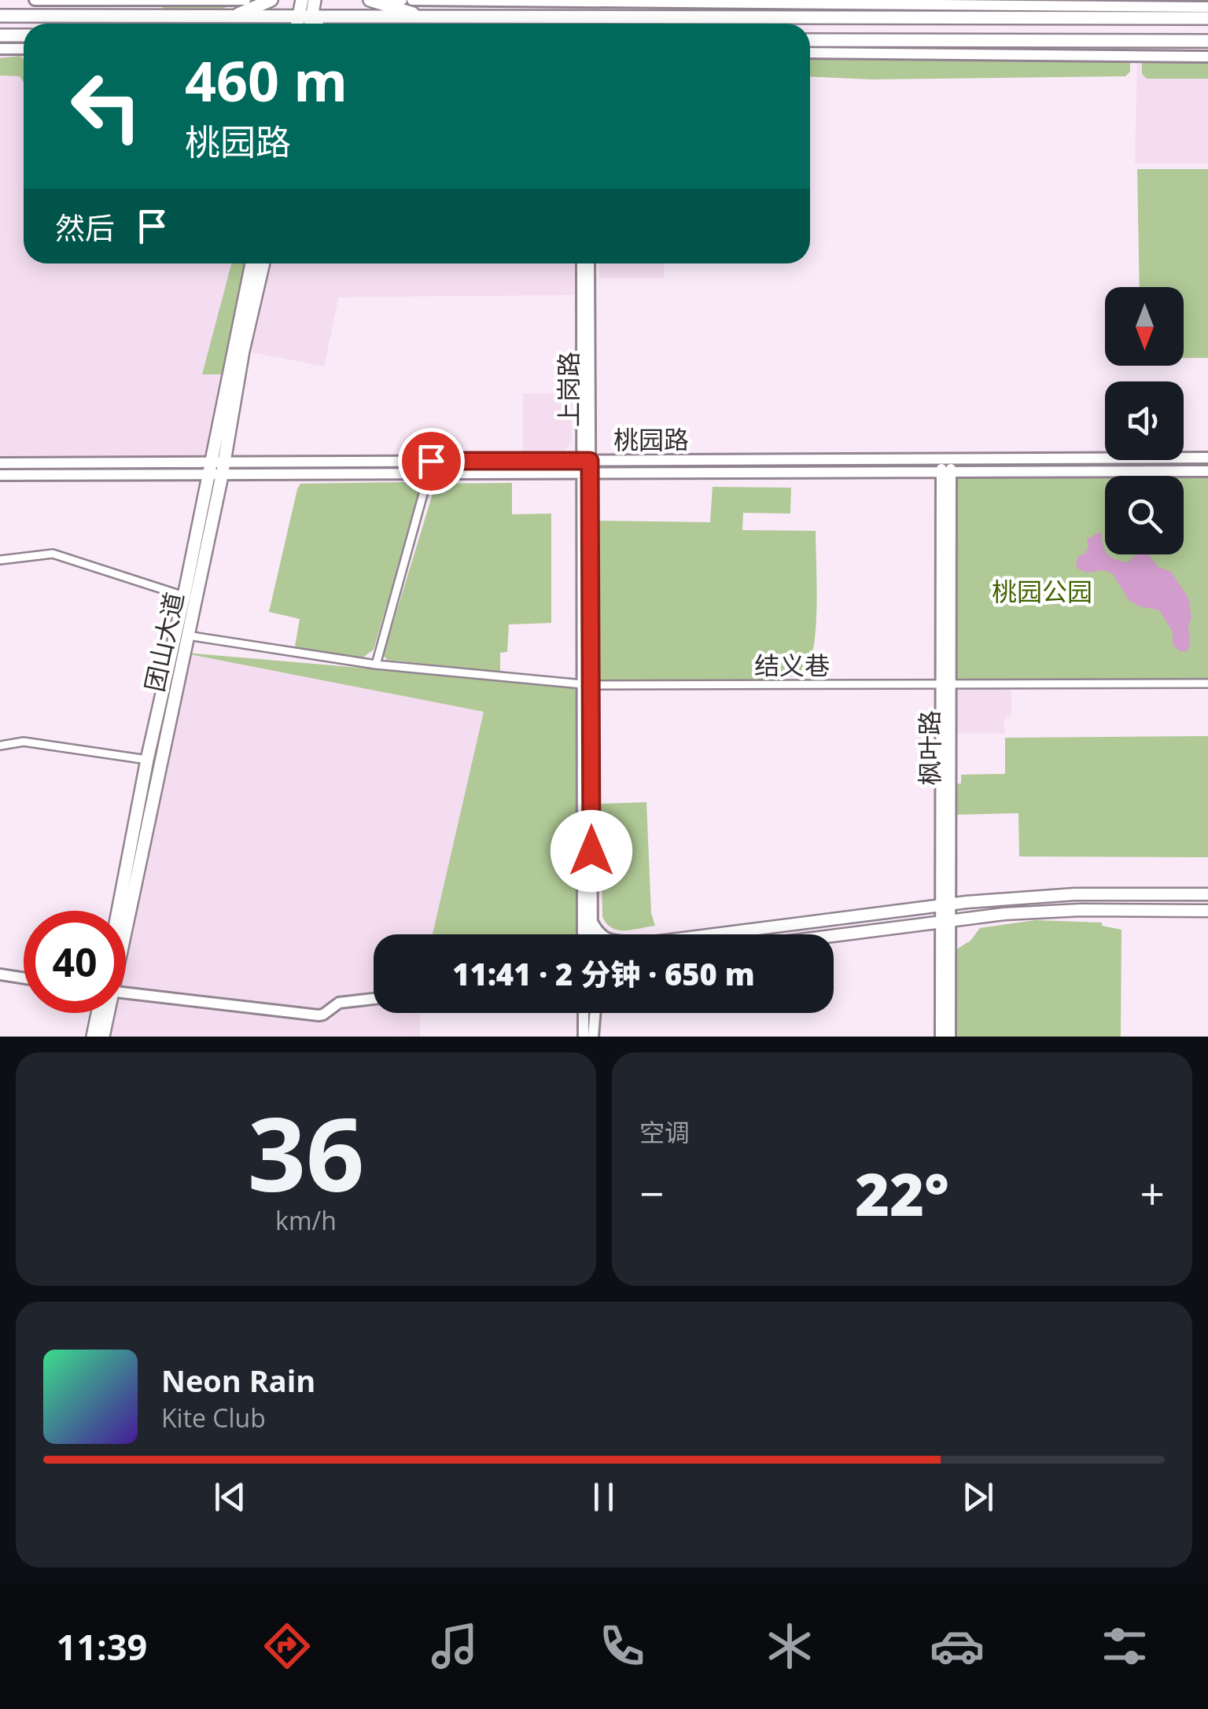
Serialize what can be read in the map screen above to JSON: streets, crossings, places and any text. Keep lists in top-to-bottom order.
{
  "streets": {
    "highway": ["团山大道"],
    "street": [
      "上岗路",
      "桃园路",
      "结义巷",
      "枫叶路"
    ]
  },
  "crossings": [
    ["上岗路", "桃园路"],
    ["上岗路", "结义巷"],
    ["桃园路", "团山大道"],
    ["桃园路", "枫叶路"],
    ["团山大道", "结义巷"],
    ["结义巷", "枫叶路"]
  ],
  "parks": ["桃园公园"],
  "north": "bottom",
  "page": {
    "turn": ["460 m", "桃园路"],
    "then": "然后",
    "limit": "40",
    "trip": "11:41 · 2 分钟 · 650 m",
    "tile": [
      ["36", "km/h"],
      "空调"
    ],
    "heat": ["−", "22°", "+"],
    "song": ["Neon Rain", "Kite Club"],
    "tabs": "11:39"
  }
}
